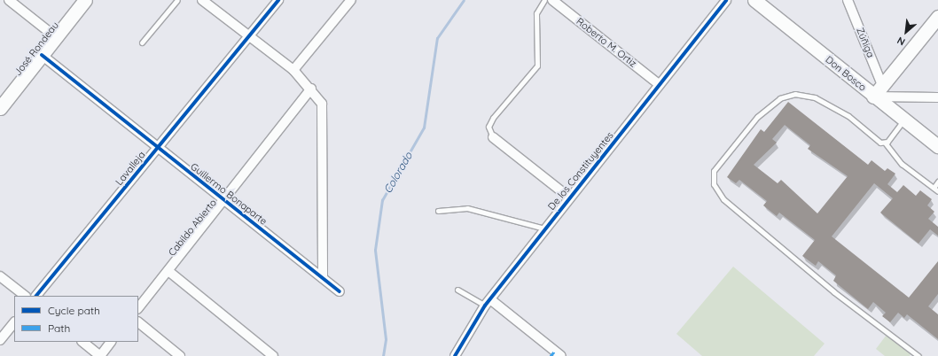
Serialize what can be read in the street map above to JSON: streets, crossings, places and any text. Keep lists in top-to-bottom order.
{
  "streets": {
    "street": [
      "Roberto M. Ortiz",
      "Zúñiga",
      "José Rondeau",
      "Don Bosco",
      "Lavalleja",
      "De los Constituyentes",
      "Guillermo Bonaparte",
      "Cabildo Abierto"
    ]
  },
  "crossings": [
    ["Roberto M. Ortiz", "De los Constituyentes"],
    ["José Rondeau", "Guillermo Bonaparte"],
    ["Lavalleja", "Guillermo Bonaparte"],
    ["Guillermo Bonaparte", "Cabildo Abierto"]
  ],
  "water": ["Colorado"],
  "legend": ["Cycle path", "Path"],
  "north": "bottom left"
}
